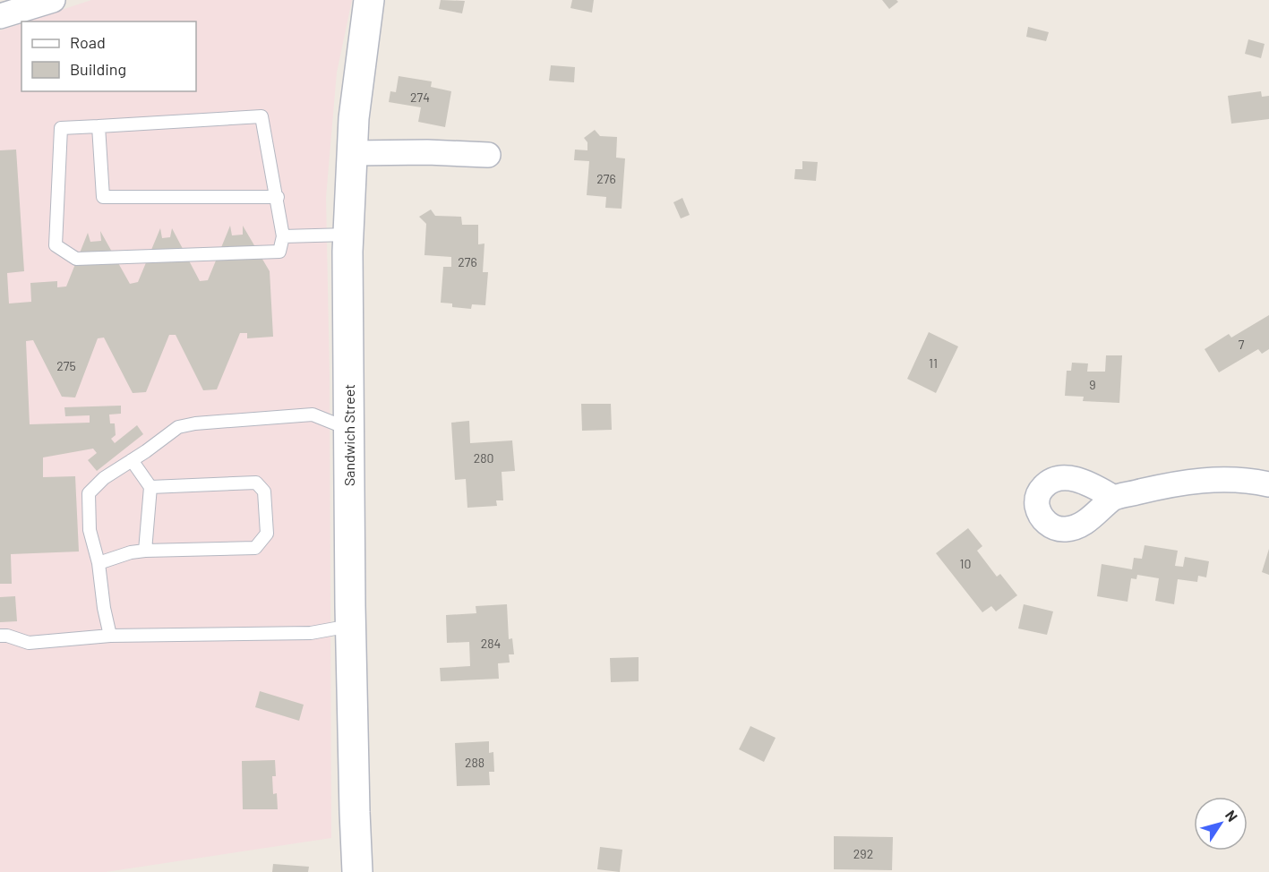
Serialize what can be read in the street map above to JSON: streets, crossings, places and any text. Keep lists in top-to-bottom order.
{
  "streets": {
    "street": ["Sandwich Street"]
  },
  "house_numbers": [
    "274",
    "276",
    "276",
    "7",
    "11",
    "275",
    "9",
    "280",
    "10",
    "284",
    "288",
    "292"
  ],
  "legend": ["Road", "Building"],
  "north": "top right"
}
